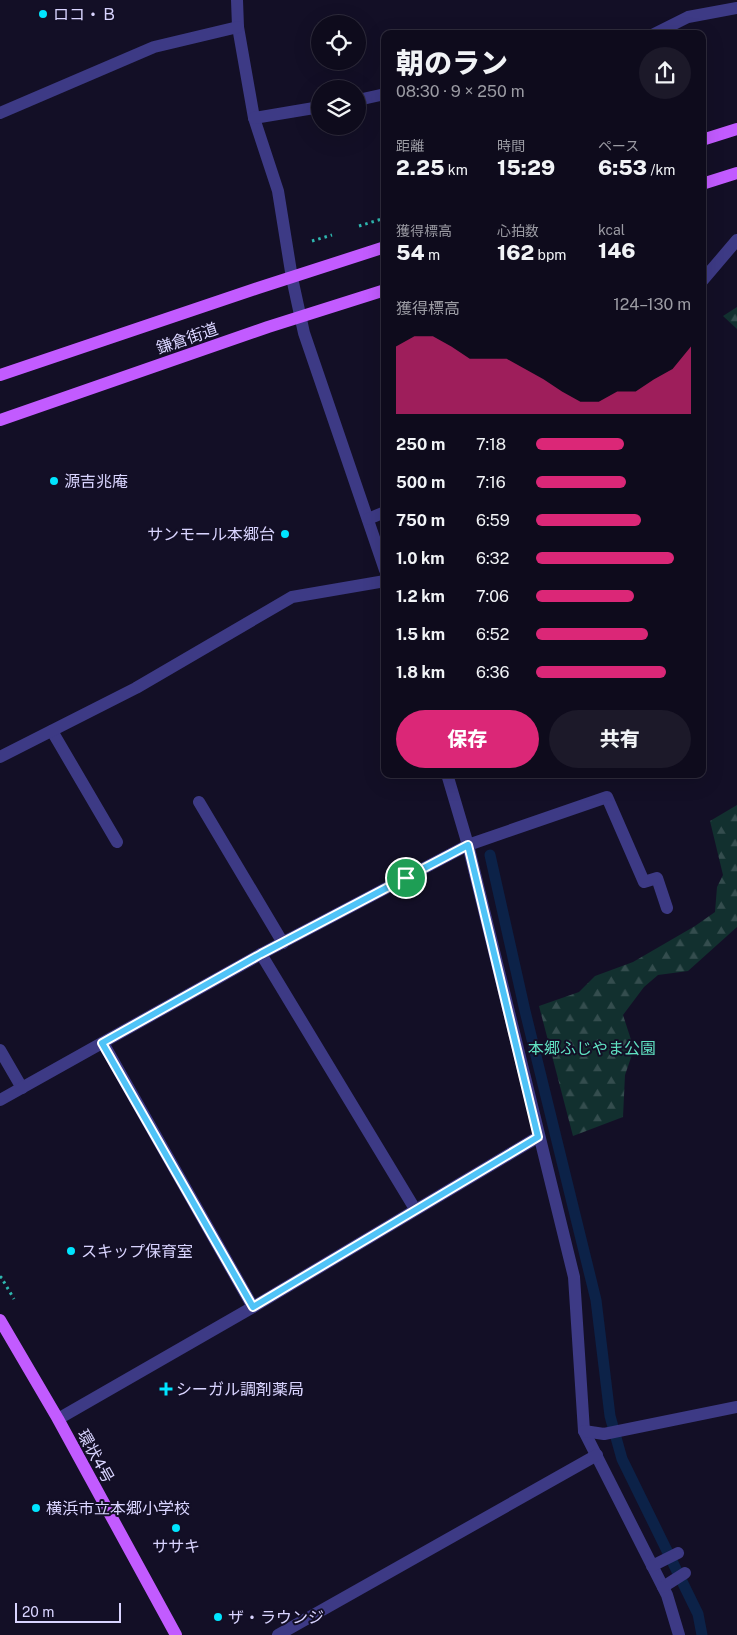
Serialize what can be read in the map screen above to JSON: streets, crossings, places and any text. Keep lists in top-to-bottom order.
{
  "streets": {
    "main road": ["鎌倉街道", "環状4号"]
  },
  "parks": ["本郷ふじやま公園"],
  "places": {
    "other": [
      "ロコ・Ｂ",
      "源吉兆庵",
      "サンモール本郷台",
      "スキップ保育室",
      "横浜市立本郷小学校",
      "ササキ",
      "ザ・ラウンジ"
    ],
    "health": ["シーガル調剤薬局"]
  },
  "scale_bar": "20 m",
  "page": {
    "heading": ["朝のラン", "08:30 · 9 × 250 m"],
    "stats": [
      ["距離", "2.25 km"],
      ["時間", "15:29"],
      ["ペース", "6:53 /km"],
      ["獲得標高", "54 m"],
      ["心拍数", "162 bpm"],
      ["kcal", "146"]
    ],
    "chart": ["獲得標高", "124–130 m"],
    "list": [
      {
        "name": "250 m",
        "note": "7:18"
      },
      {
        "name": "500 m",
        "note": "7:16"
      },
      {
        "name": "750 m",
        "note": "6:59"
      },
      {
        "name": "1.0 km",
        "note": "6:32"
      },
      {
        "name": "1.2 km",
        "note": "7:06"
      },
      {
        "name": "1.5 km",
        "note": "6:52"
      },
      {
        "name": "1.8 km",
        "note": "6:36"
      }
    ],
    "buttons": ["保存", "共有"],
    "scale": "20 m"
  }
}
